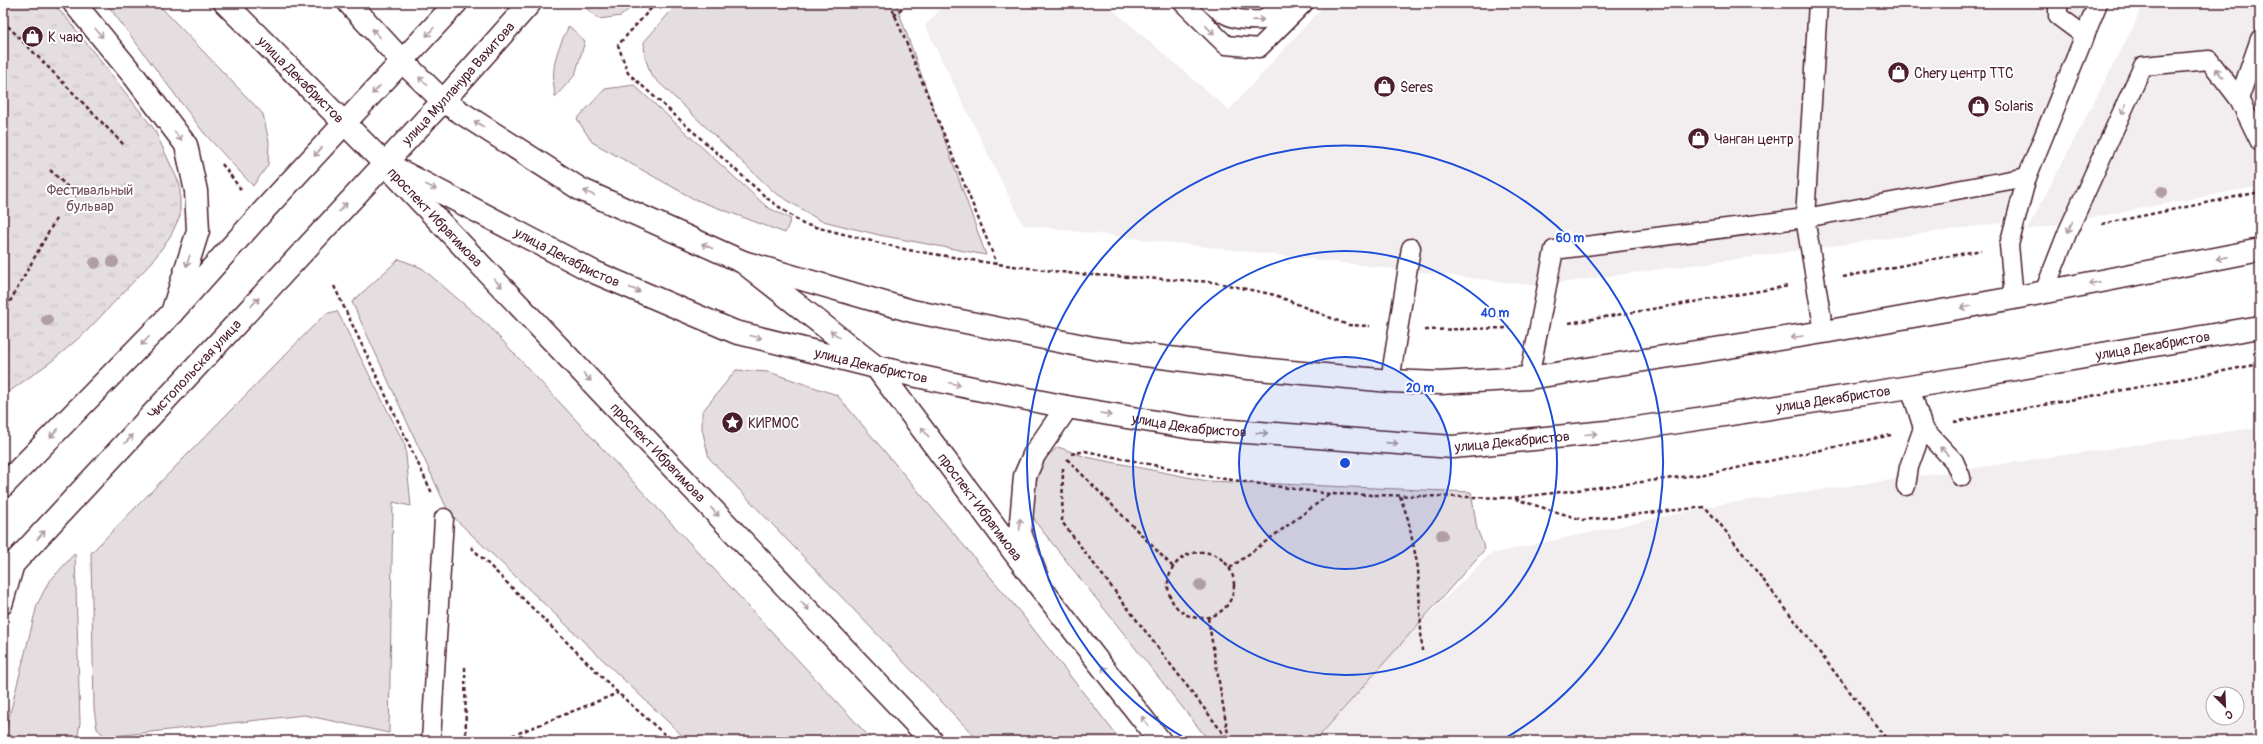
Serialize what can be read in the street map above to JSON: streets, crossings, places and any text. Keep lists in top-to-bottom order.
{
  "streets": {
    "main road": [
      "улица Декабристов",
      "улица Мулланура Вахитова",
      "проспект Ибрагимова",
      "Чистопольская улица"
    ]
  },
  "crossings": [
    ["улица Декабристов", "улица Мулланура Вахитова"],
    ["улица Декабристов", "проспект Ибрагимова"],
    ["улица Декабристов", "Чистопольская улица"],
    ["улица Мулланура Вахитова", "проспект Ибрагимова"],
    ["улица Мулланура Вахитова", "Чистопольская улица"],
    ["проспект Ибрагимова", "Чистопольская улица"]
  ],
  "parks": ["Фестивальный бульвар"],
  "places": {
    "shop": [
      "К чаю",
      "Chery центр ТТС",
      "Seres",
      "Solaris",
      "Чанган центр"
    ],
    "place": ["КИРМОС"]
  },
  "north": "bottom right",
  "rings": ["60 m", "40 m", "20 m"]
}
